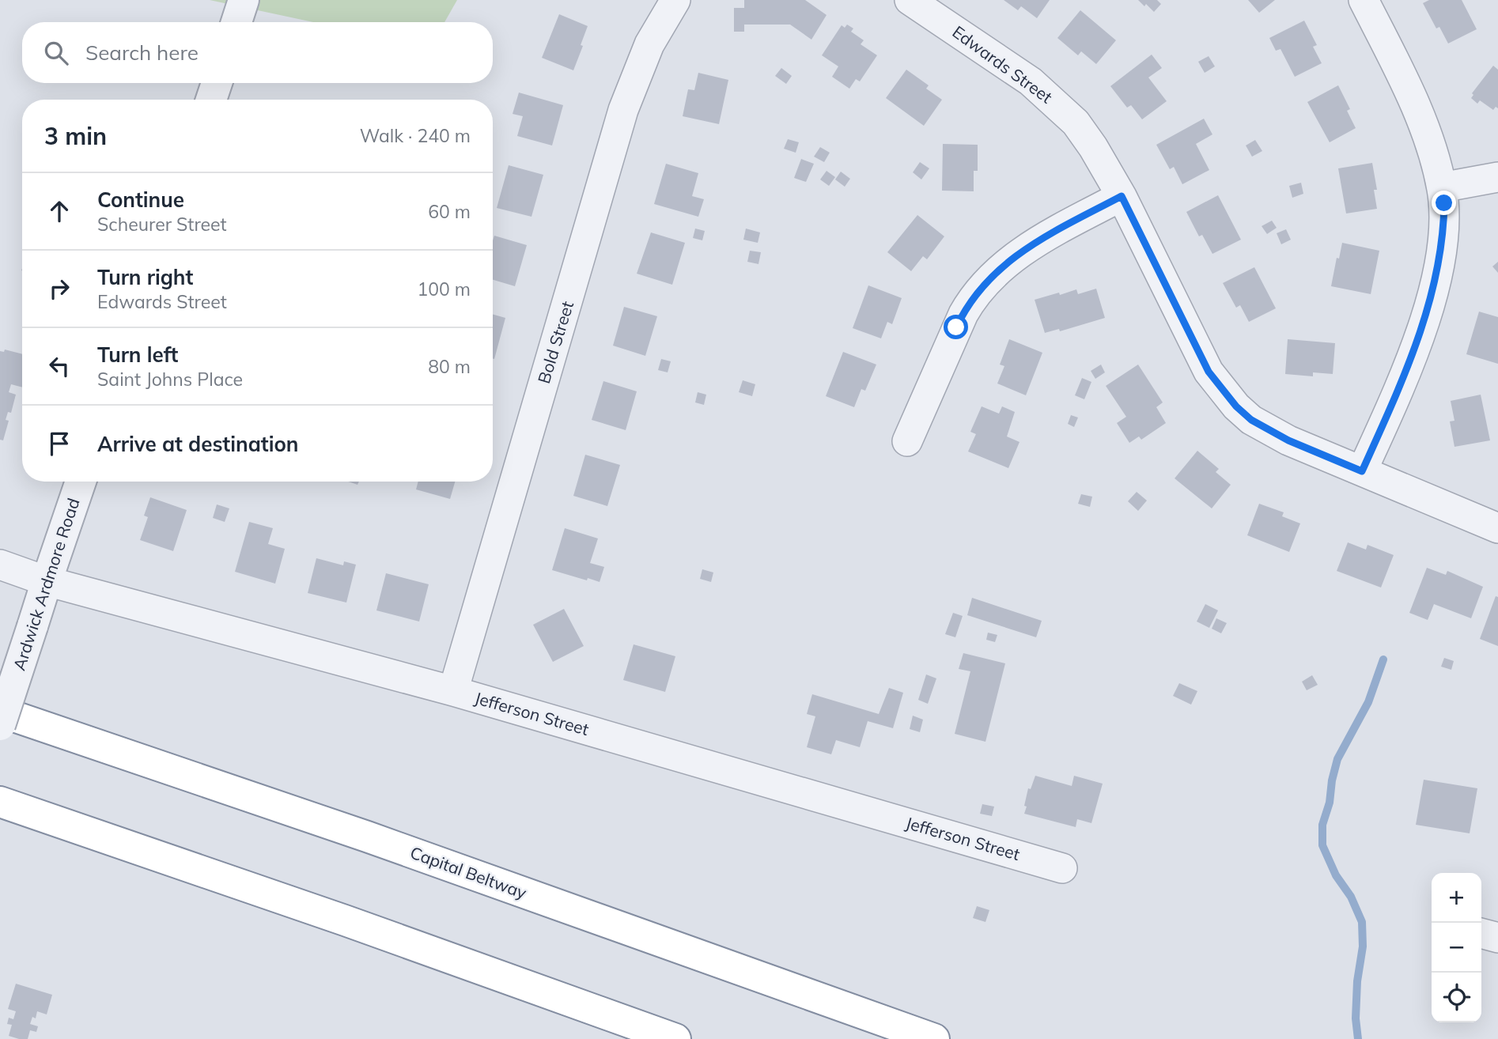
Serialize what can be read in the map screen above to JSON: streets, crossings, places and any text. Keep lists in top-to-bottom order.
{
  "streets": {
    "highway": ["Capital Beltway"],
    "street": [
      "Edwards Street",
      "Bold Street",
      "Ardwick Ardmore Road",
      "Jefferson Street"
    ]
  },
  "crossings": [
    ["Bold Street", "Jefferson Street"],
    ["Ardwick Ardmore Road", "Jefferson Street"]
  ],
  "page": {
    "search": "Search here",
    "heading": ["3 min", "Walk · 240 m"],
    "list": [
      ["Continue", "Scheurer Street", "60 m"],
      ["Turn right", "Edwards Street", "100 m"],
      ["Turn left", "Saint Johns Place", "80 m"],
      "Arrive at destination"
    ],
    "map_buttons": ["+", "−"]
  }
}
